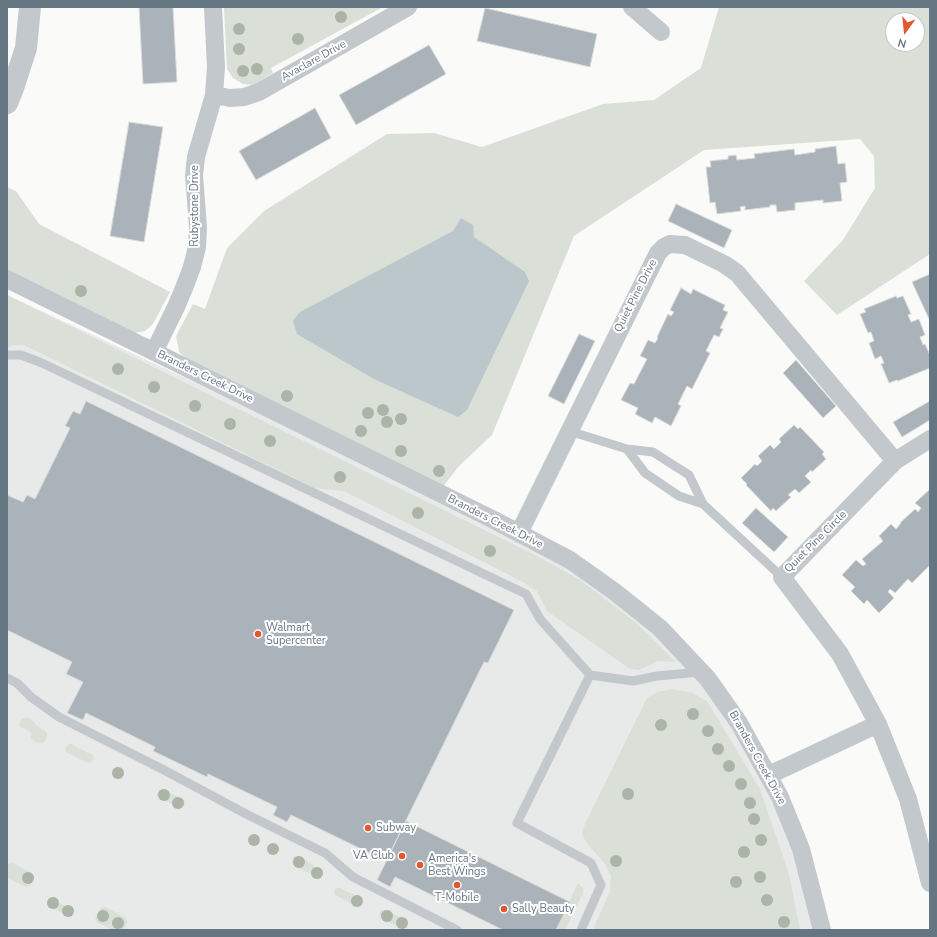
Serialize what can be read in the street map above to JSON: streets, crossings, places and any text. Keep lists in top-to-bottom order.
{
  "streets": {
    "street": [
      "Avaclare Drive",
      "Rubystone Drive",
      "Quiet Pine Drive",
      "Branders Creek Drive",
      "Quiet Pine Circle"
    ]
  },
  "crossings": [
    ["Avaclare Drive", "Rubystone Drive"],
    ["Rubystone Drive", "Branders Creek Drive"],
    ["Quiet Pine Drive", "Branders Creek Drive"],
    ["Quiet Pine Drive", "Quiet Pine Circle"]
  ],
  "places": [
    "Walmart Supercenter",
    "Subway",
    "VA Club",
    "America's Best Wings",
    "T-Mobile",
    "Sally Beauty"
  ],
  "north": "bottom"
}
